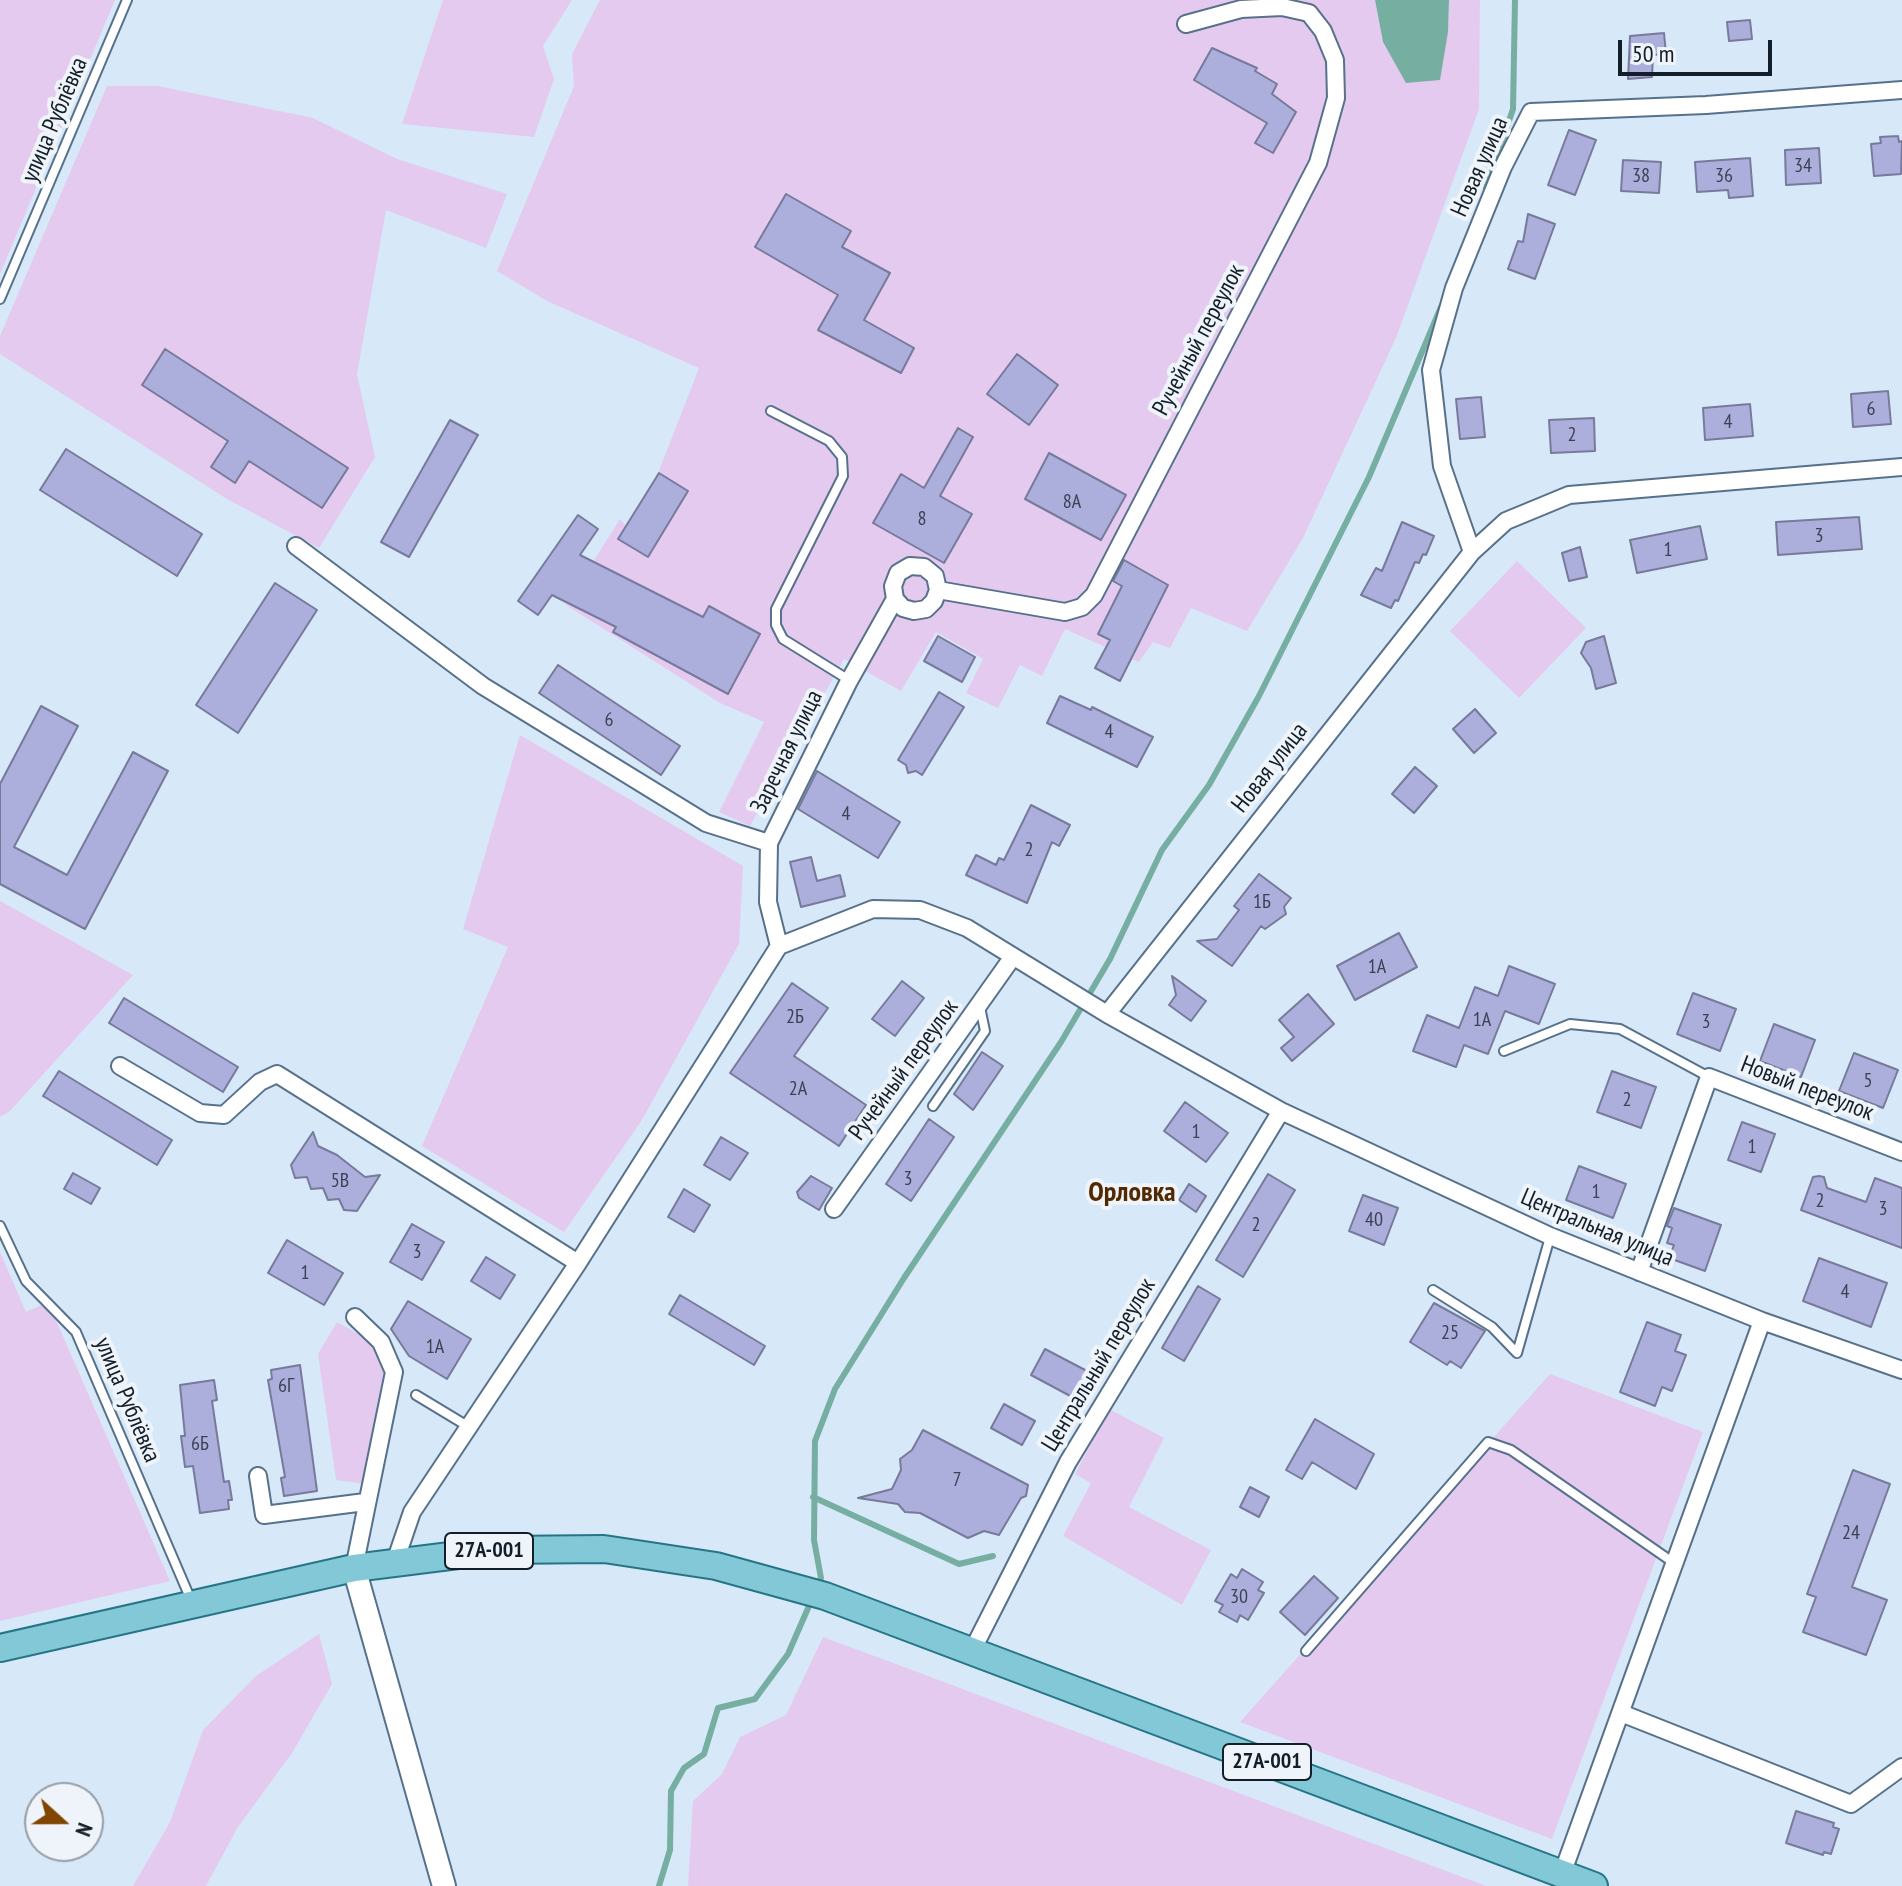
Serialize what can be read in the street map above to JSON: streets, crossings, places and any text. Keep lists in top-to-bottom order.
{
  "streets": {
    "main road": ["27А-001"],
    "street": [
      "Новая улица",
      "Ручейный переулок",
      "Заречная улица",
      "Новый переулок",
      "Центральная улица",
      "Центральный переулок"
    ],
    "lane": ["улица Рублёвка"]
  },
  "crossings": [
    ["улица Рублёвка", "27А-001"],
    ["Новая улица", "Центральная улица"],
    ["Ручейный переулок", "Заречная улица"],
    ["Новый переулок", "Центральная улица"],
    ["Центральная улица", "Центральный переулок"],
    ["Центральный переулок", "27А-001"]
  ],
  "districts": ["Орловка"],
  "house_numbers": [
    "34",
    "38",
    "36",
    "6",
    "4",
    "2",
    "8А",
    "8",
    "3",
    "1",
    "6",
    "4",
    "4",
    "2",
    "1Б",
    "1А",
    "2Б",
    "1А",
    "3",
    "5",
    "2А",
    "2",
    "1",
    "1",
    "3",
    "5В",
    "1",
    "2",
    "3",
    "40",
    "2",
    "3",
    "1",
    "4",
    "25",
    "1А",
    "6Г",
    "6Б",
    "7",
    "24",
    "30"
  ],
  "scale_bar": "50 m",
  "north": "right"
}
